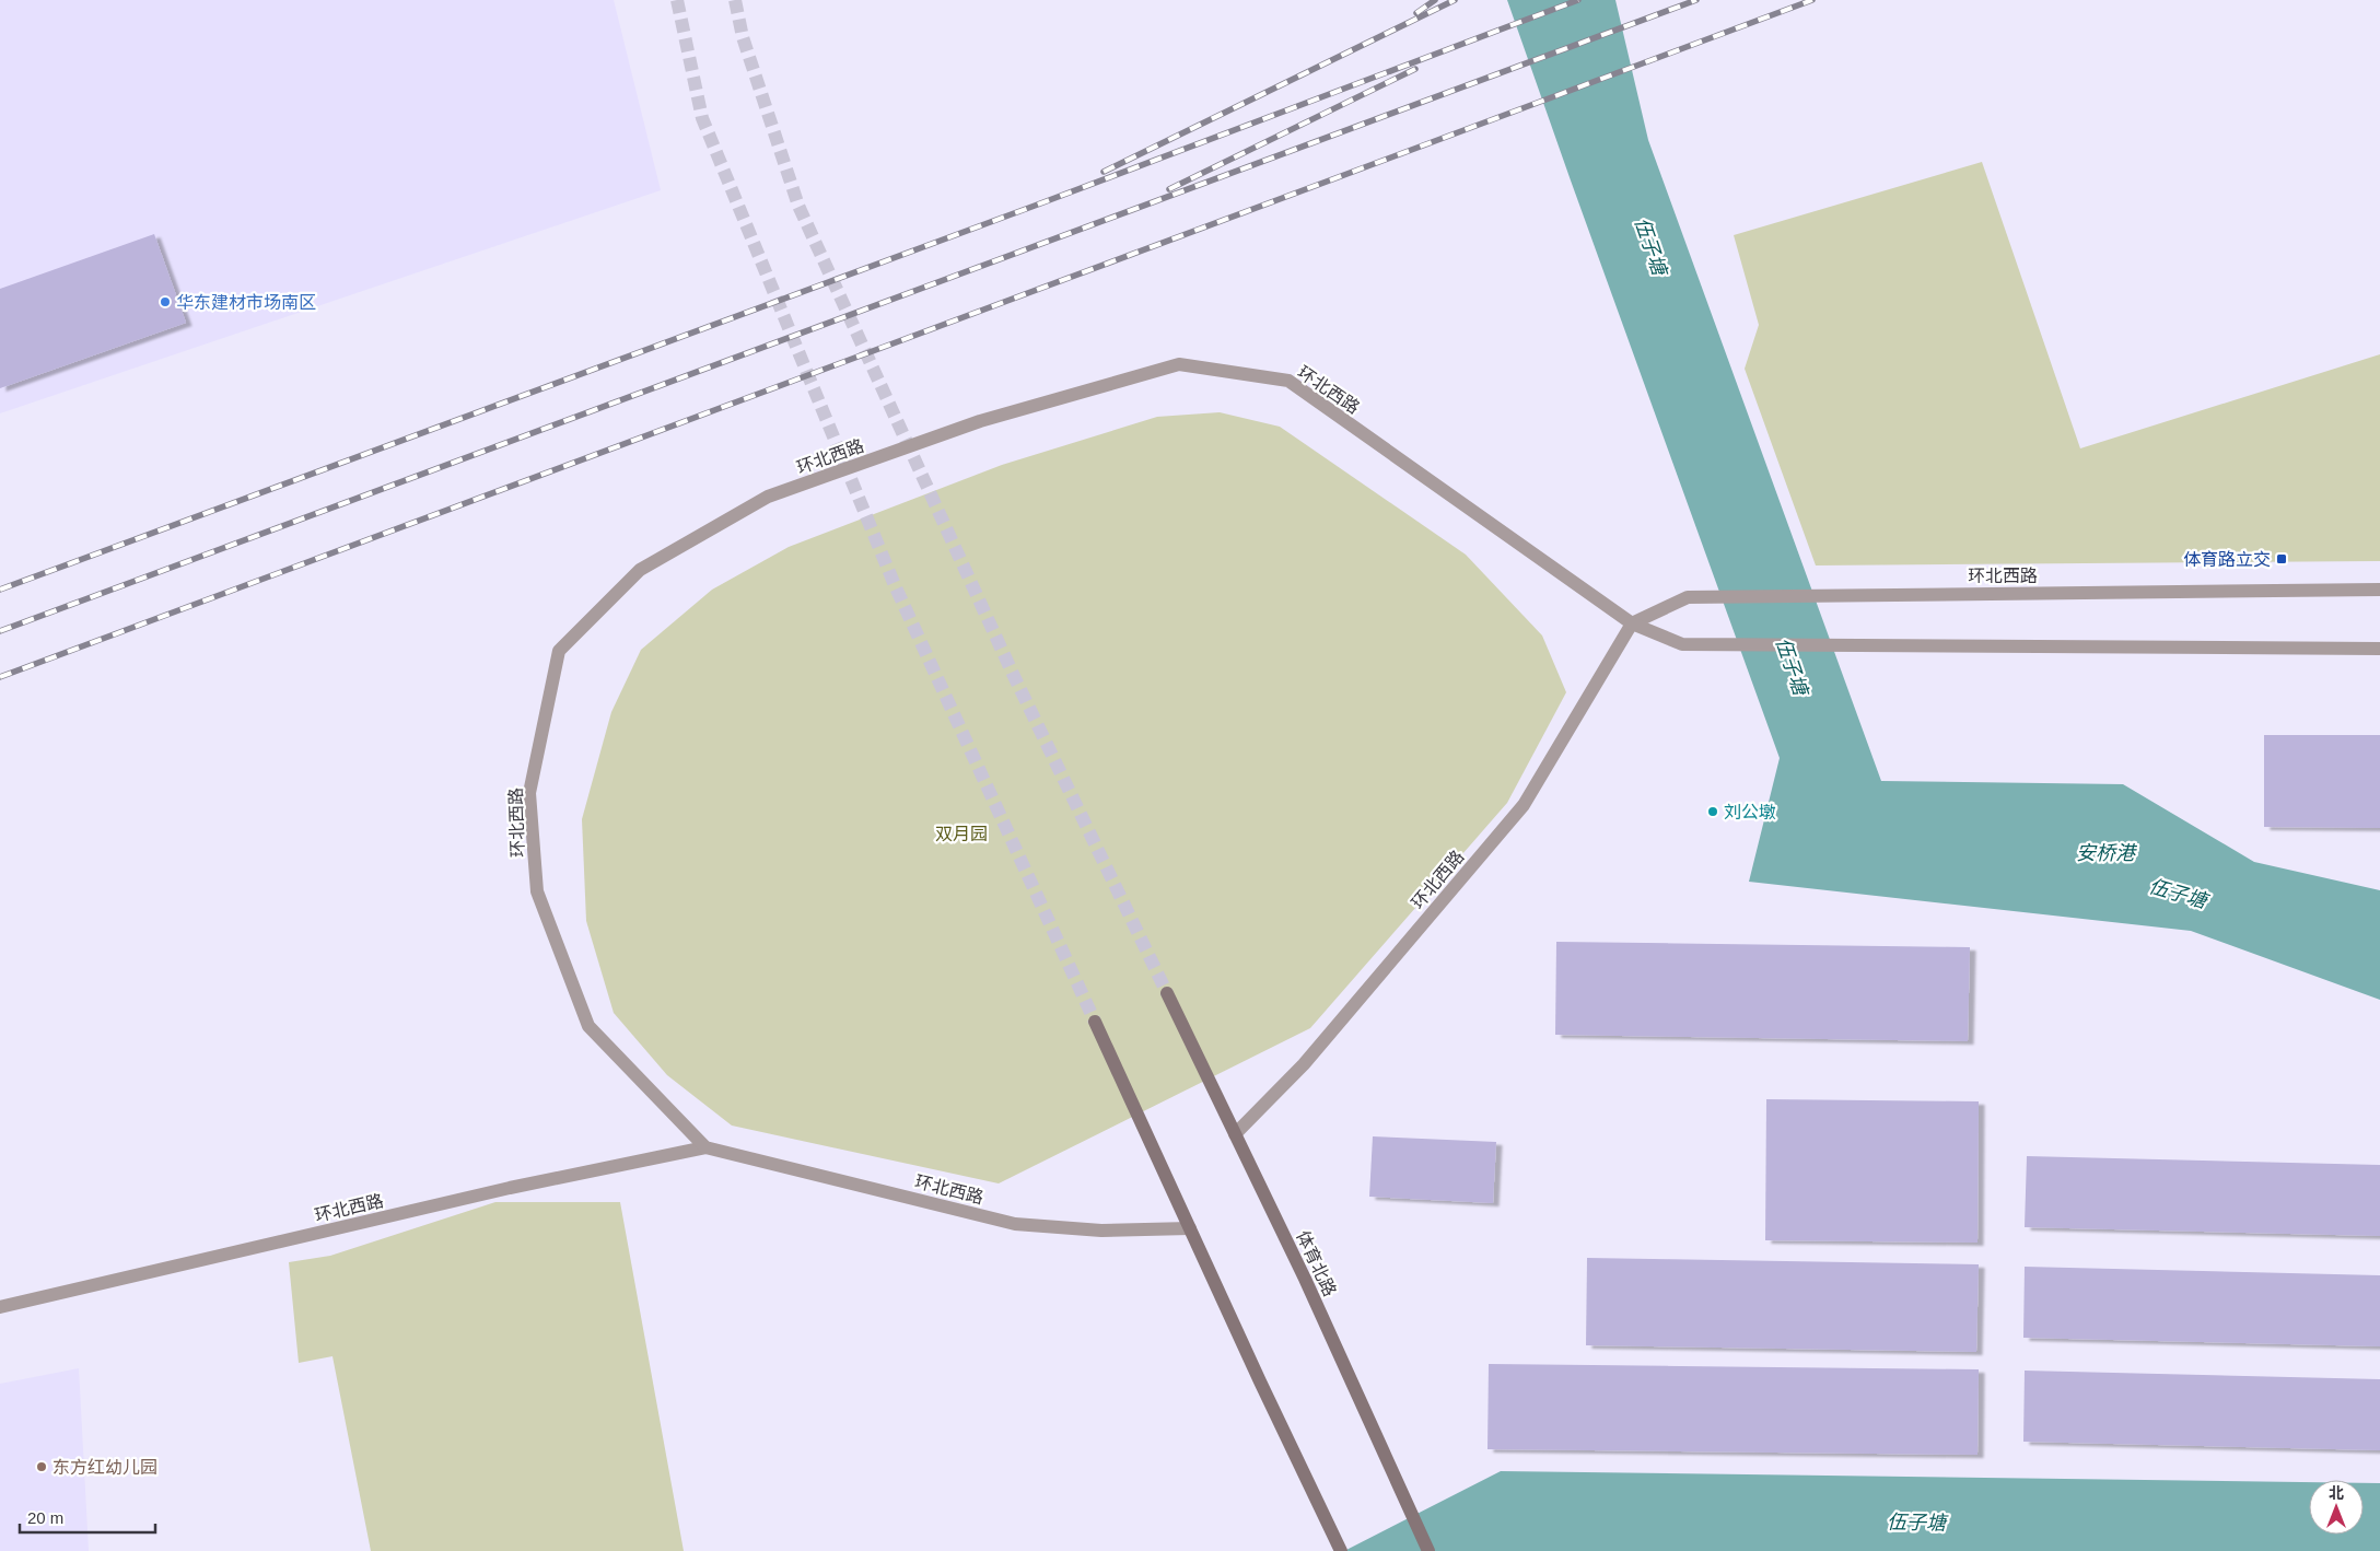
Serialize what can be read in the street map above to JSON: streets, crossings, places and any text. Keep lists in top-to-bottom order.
{
  "streets": {
    "main road": ["体育北路"],
    "street": ["环北西路"]
  },
  "crossings": [
    ["环北西路", "体育北路"]
  ],
  "water": ["伍子塘", "安桥港"],
  "parks": ["双月园"],
  "places": {
    "other": ["华东建材市场南区", "刘公墩", "东方红幼儿园"],
    "transit": ["体育路立交"]
  },
  "scale_bar": "20 m",
  "north": "top"
}
